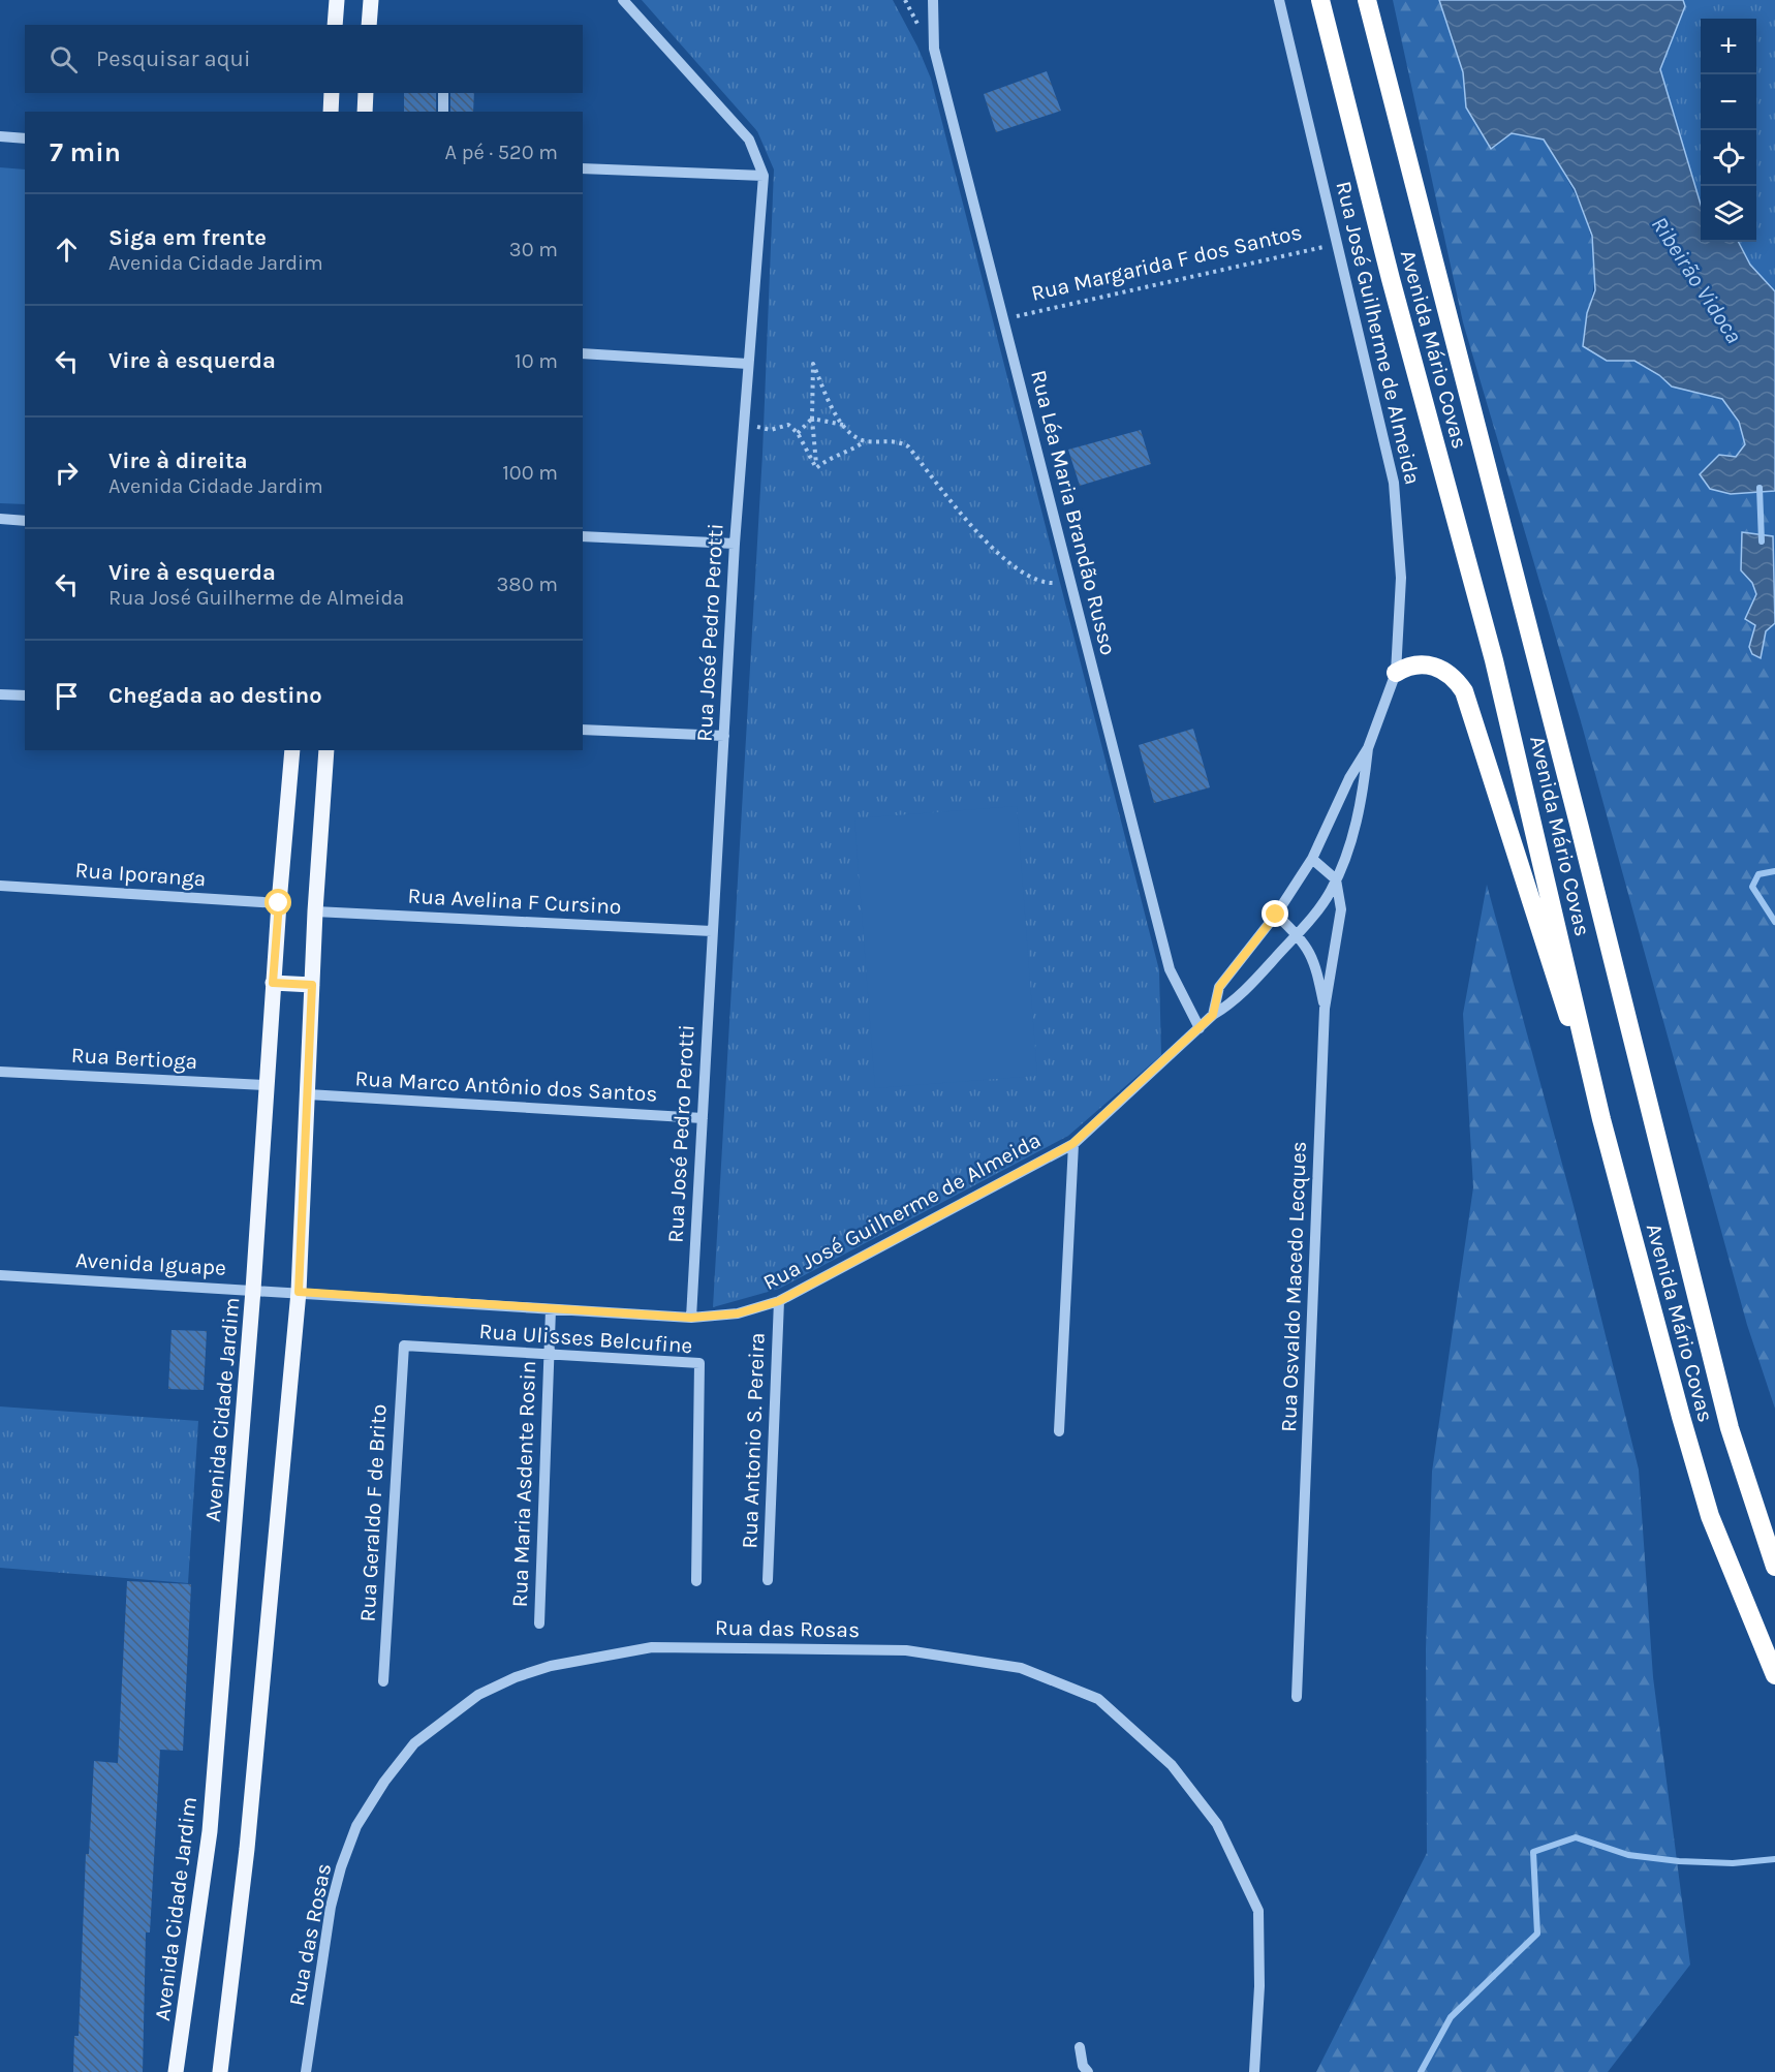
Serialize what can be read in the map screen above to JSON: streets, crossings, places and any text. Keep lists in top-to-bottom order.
{
  "streets": {
    "highway": ["Avenida Mário Covas"],
    "main road": ["Avenida Cidade Jardim"],
    "street": [
      "Rua José Guilherme de Almeida",
      "Rua Léa Maria Brandão Russo",
      "Rua José Pedro Perotti",
      "Rua Iporanga",
      "Rua Avelina F Cursino",
      "Rua Bertioga",
      "Rua Marco Antônio dos Santos",
      "Avenida Iguape",
      "Rua Osvaldo Macedo Lecques",
      "Rua Ulisses Belcufine",
      "Rua Antonio S. Pereira",
      "Rua Maria Asdente Rosin",
      "Rua Geraldo F de Brito",
      "Rua das Rosas"
    ],
    "path": ["Rua Margarida F dos Santos"]
  },
  "crossings": [
    ["Rua Margarida F dos Santos", "Rua José Guilherme de Almeida"],
    ["Rua Margarida F dos Santos", "Rua Léa Maria Brandão Russo"],
    ["Rua José Guilherme de Almeida", "Rua Léa Maria Brandão Russo"],
    ["Rua José Guilherme de Almeida", "Rua José Pedro Perotti"],
    ["Rua José Guilherme de Almeida", "Avenida Iguape"],
    ["Rua José Guilherme de Almeida", "Rua Osvaldo Macedo Lecques"],
    ["Rua José Guilherme de Almeida", "Rua Antonio S. Pereira"],
    ["Rua José Guilherme de Almeida", "Rua Maria Asdente Rosin"],
    ["Rua José Pedro Perotti", "Rua Avelina F Cursino"],
    ["Rua José Pedro Perotti", "Rua Marco Antônio dos Santos"],
    ["Rua Iporanga", "Avenida Cidade Jardim"],
    ["Rua Bertioga", "Avenida Cidade Jardim"],
    ["Avenida Iguape", "Avenida Cidade Jardim"],
    ["Rua Ulisses Belcufine", "Rua Maria Asdente Rosin"],
    ["Rua Ulisses Belcufine", "Rua Geraldo F de Brito"]
  ],
  "water": ["Ribeirão Vidoca"],
  "page": {
    "map_buttons": ["+", "−"],
    "search": "Pesquisar aqui",
    "heading": ["7 min", "A pé · 520 m"],
    "list": [
      ["Siga em frente", "Avenida Cidade Jardim", "30 m"],
      ["Vire à esquerda", "10 m"],
      ["Vire à direita", "Avenida Cidade Jardim", "100 m"],
      ["Vire à esquerda", "Rua José Guilherme de Almeida", "380 m"],
      "Chegada ao destino"
    ]
  }
}
